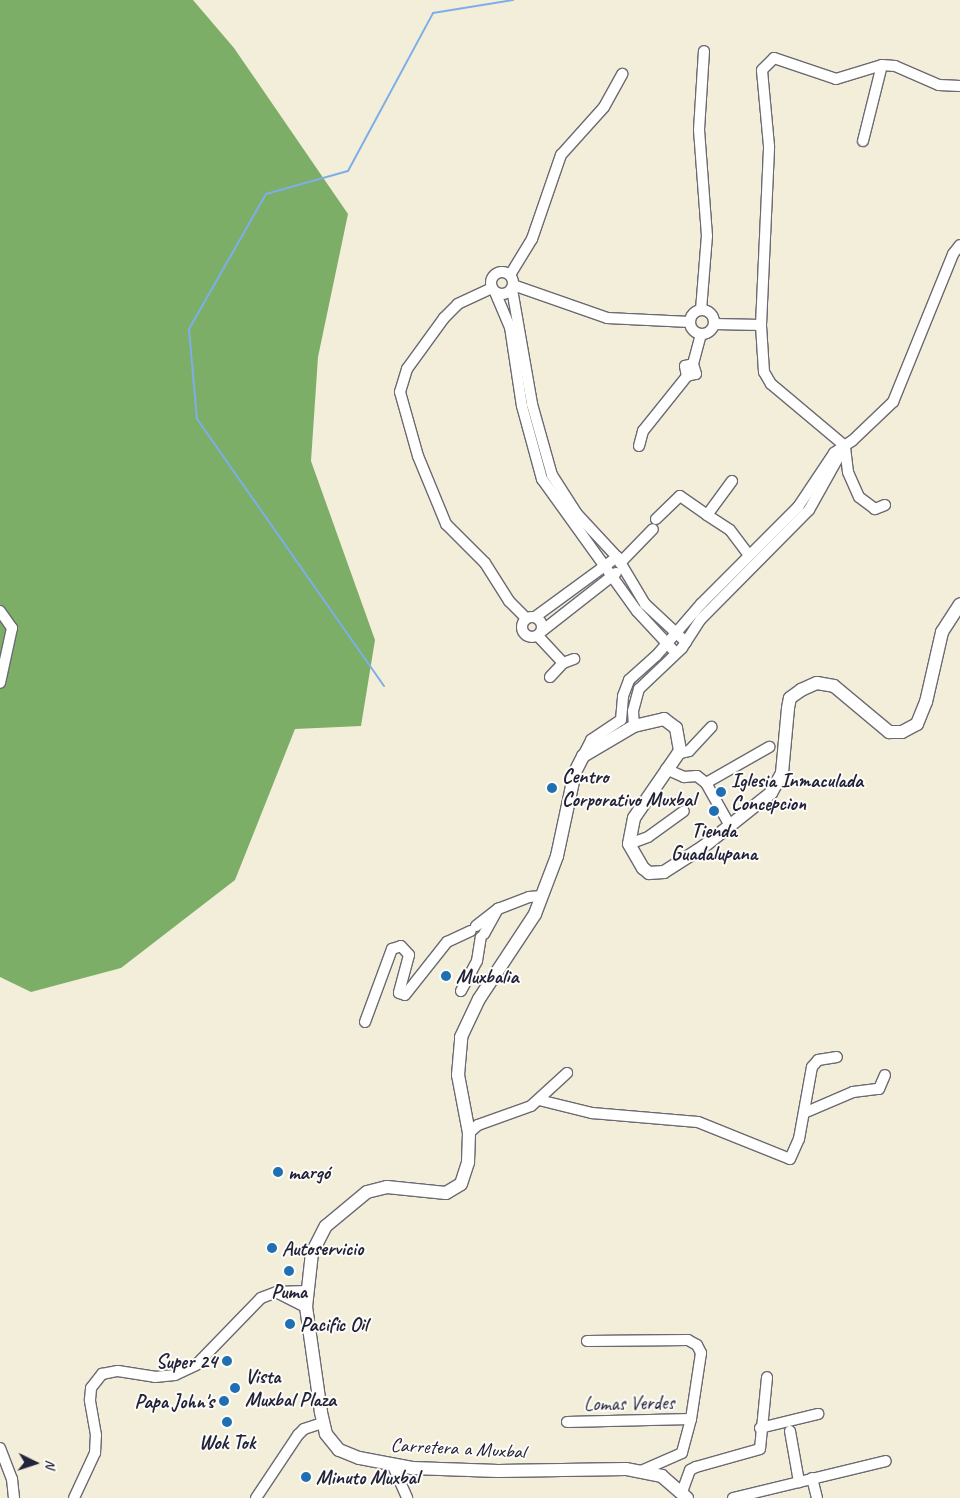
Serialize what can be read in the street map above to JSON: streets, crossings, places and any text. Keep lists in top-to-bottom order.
{
  "streets": {
    "main road": ["Carretera a Muxbal"],
    "street": ["Lomas Verdes"]
  },
  "places": [
    "Centro Corporativo Muxbal",
    "Iglesia Inmaculada Concepcion",
    "Tienda Guadalupana",
    "Muxbalia",
    "margó",
    "Autoservicio",
    "Puma",
    "Pacific Oil",
    "Super 24",
    "Vista Muxbal Plaza",
    "Papa John's",
    "Wok Tok",
    "Minuto Muxbal"
  ],
  "north": "right"
}
